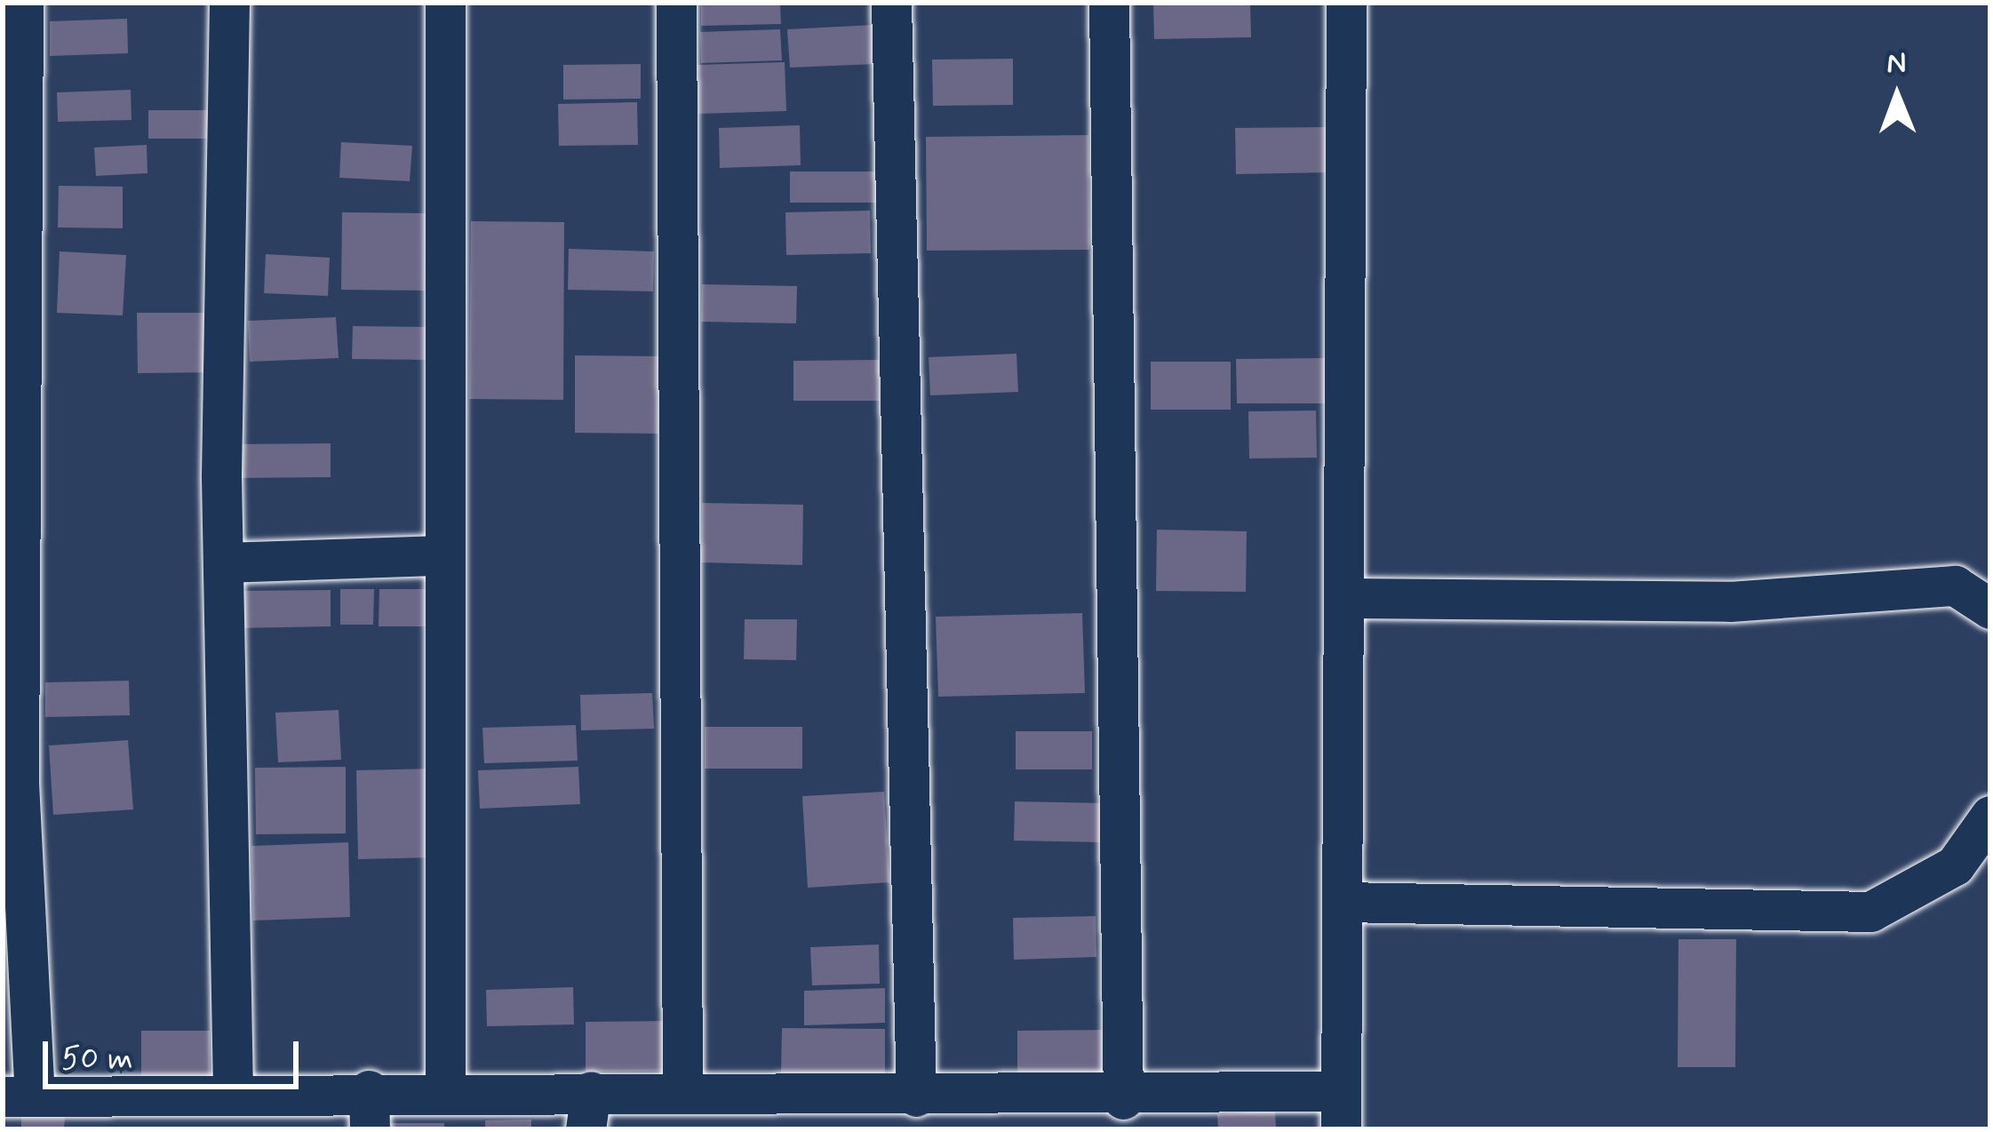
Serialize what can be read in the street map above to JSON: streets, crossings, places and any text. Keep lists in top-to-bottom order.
{
  "scale_bar": "50 m",
  "north": "top"
}
